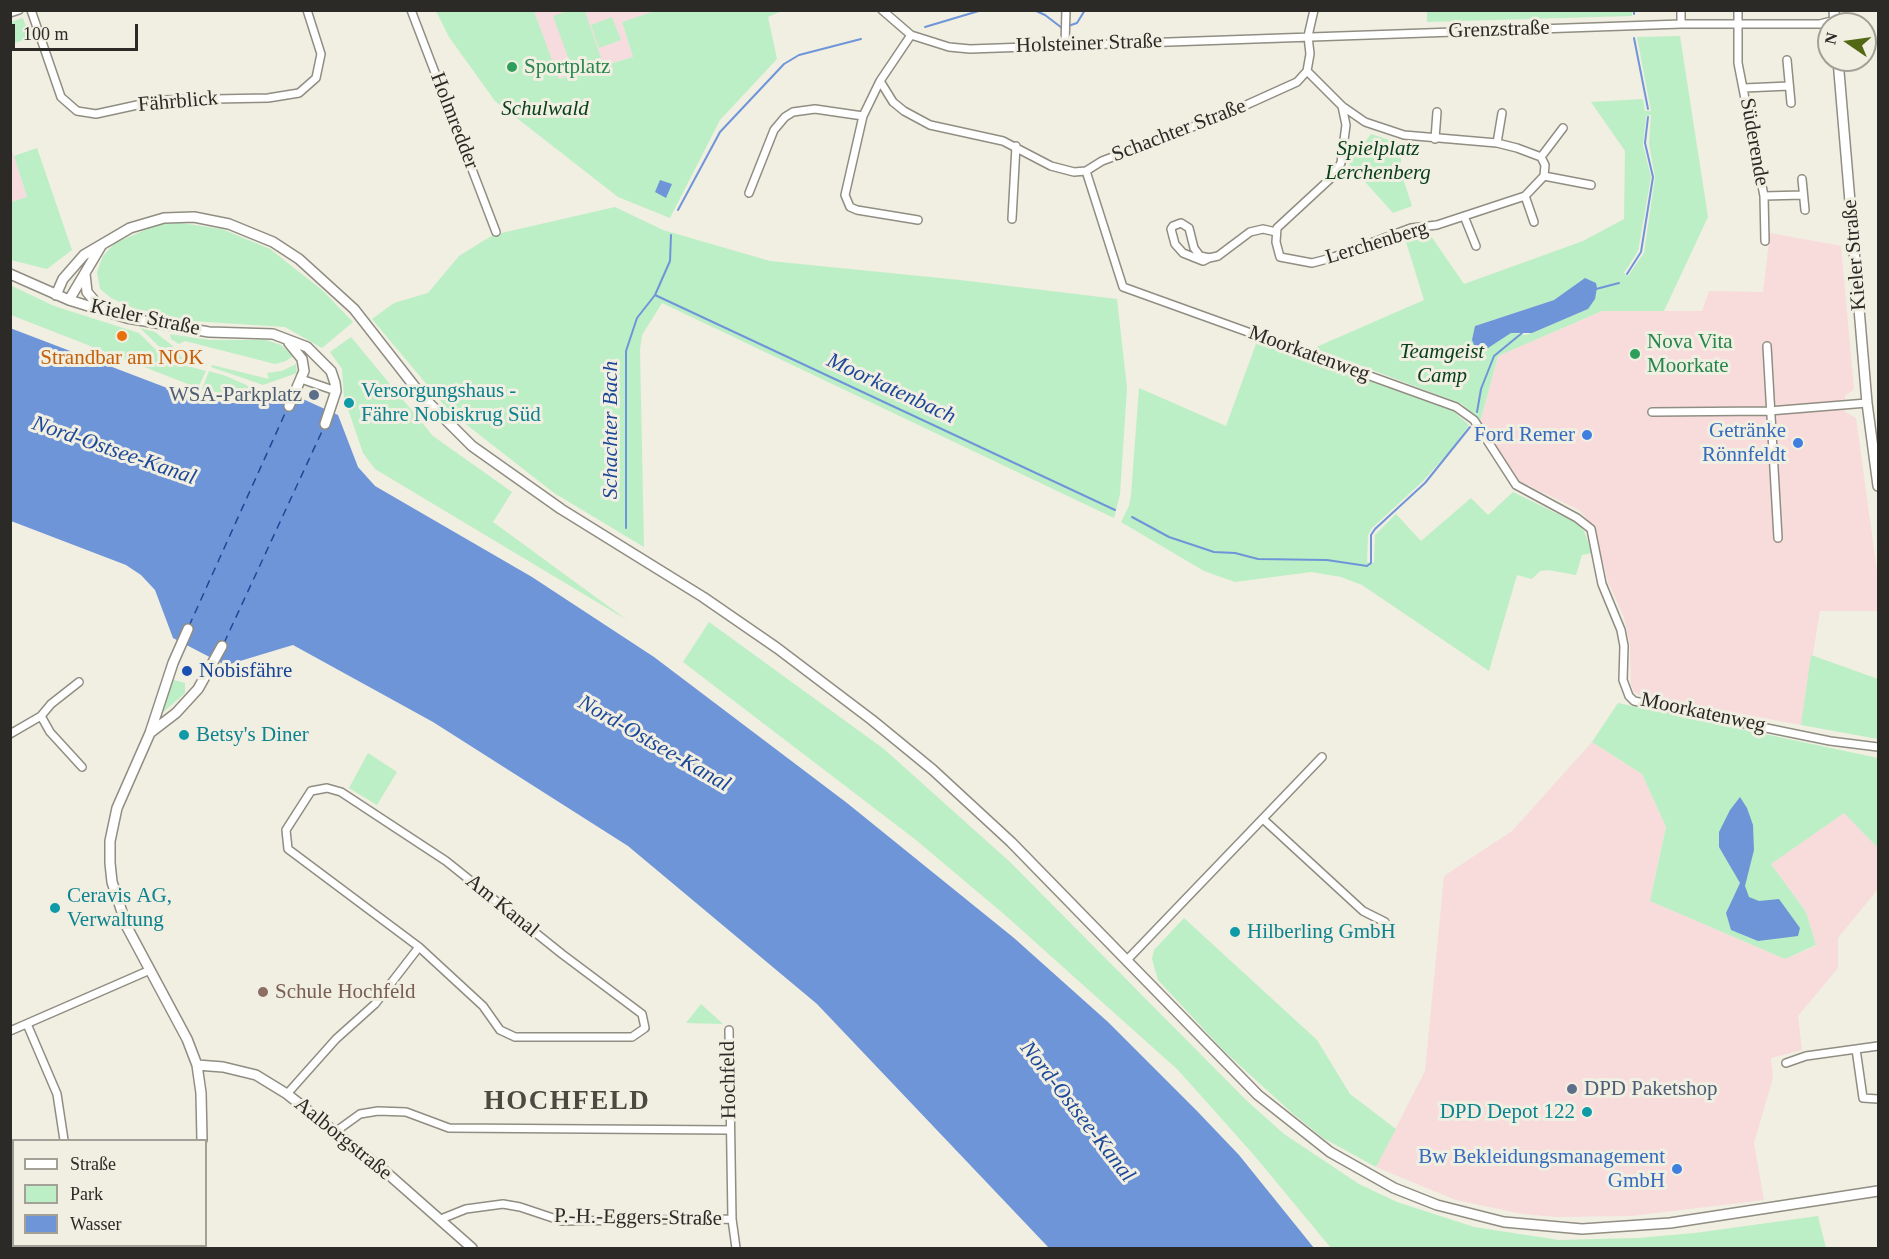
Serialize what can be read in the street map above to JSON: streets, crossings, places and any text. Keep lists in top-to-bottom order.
{
  "streets": {
    "main road": ["Kieler Straße", "Aalborgstraße"],
    "street": [
      "Grenzstraße",
      "Holsteiner Straße",
      "Fährblick",
      "Holmredder",
      "Schachter Straße",
      "Süderende",
      "Lerchenberg",
      "Moorkatenweg",
      "Am Kanal",
      "Hochfeld",
      "P.-H.-Eggers-Straße"
    ]
  },
  "crossings": [
    ["Grenzstraße", "Holsteiner Straße"],
    ["Grenzstraße", "Süderende"],
    ["Schachter Straße", "Moorkatenweg"],
    ["Hochfeld", "Aalborgstraße"],
    ["Hochfeld", "P.-H.-Eggers-Straße"],
    ["Aalborgstraße", "P.-H.-Eggers-Straße"]
  ],
  "districts": ["HOCHFELD"],
  "water": ["Moorkatenbach", "Schachter Bach", "Nord-Ostsee-Kanal"],
  "parks": ["Schulwald", "Spielplatz Lerchenberg", "Teamgeist Camp"],
  "places": [
    "Sportplatz",
    "Strandbar am NOK",
    "Nova Vita Moorkate",
    "WSA-Parkplatz",
    "Versorgungshaus - Fähre Nobiskrug Süd",
    "Ford Remer",
    "Getränke Rönnfeldt",
    "Nobisfähre",
    "Betsy's Diner",
    "Ceravis AG, Verwaltung",
    "Hilberling GmbH",
    "Schule Hochfeld",
    "DPD Paketshop",
    "DPD Depot 122",
    "Bw Bekleidungsmanagement GmbH"
  ],
  "legend": ["Straße", "Park", "Wasser"],
  "scale_bar": "100 m",
  "north": "left"
}
